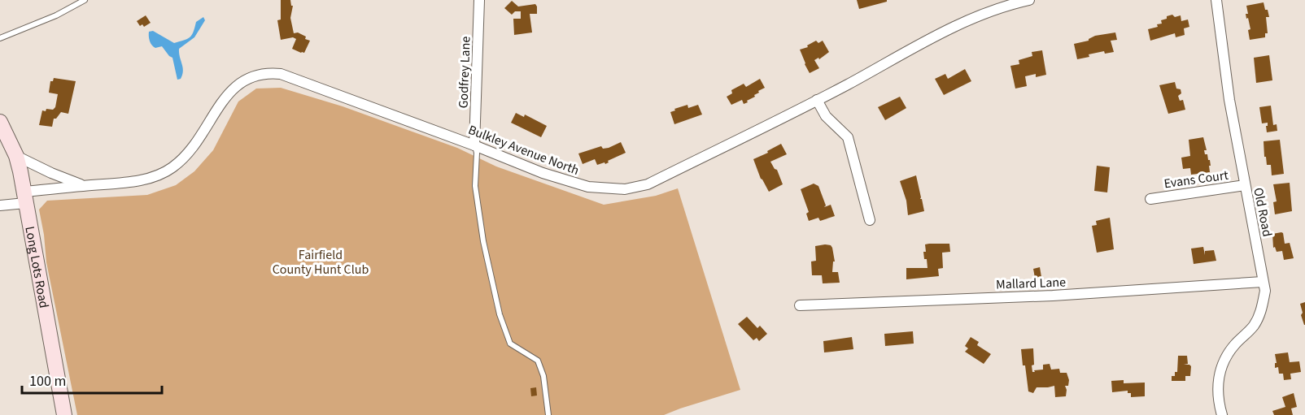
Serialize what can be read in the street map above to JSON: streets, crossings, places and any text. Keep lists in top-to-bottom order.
{
  "streets": {
    "main road": ["Long Lots Road"],
    "street": [
      "Godfrey Lane",
      "Bulkley Avenue North",
      "Evans Court",
      "Old Road",
      "Mallard Lane"
    ]
  },
  "crossings": [
    ["Godfrey Lane", "Bulkley Avenue North"],
    ["Bulkley Avenue North", "Long Lots Road"],
    ["Evans Court", "Old Road"],
    ["Old Road", "Mallard Lane"]
  ],
  "parks": ["Fairfield County Hunt Club"],
  "scale_bar": "100 m"
}
